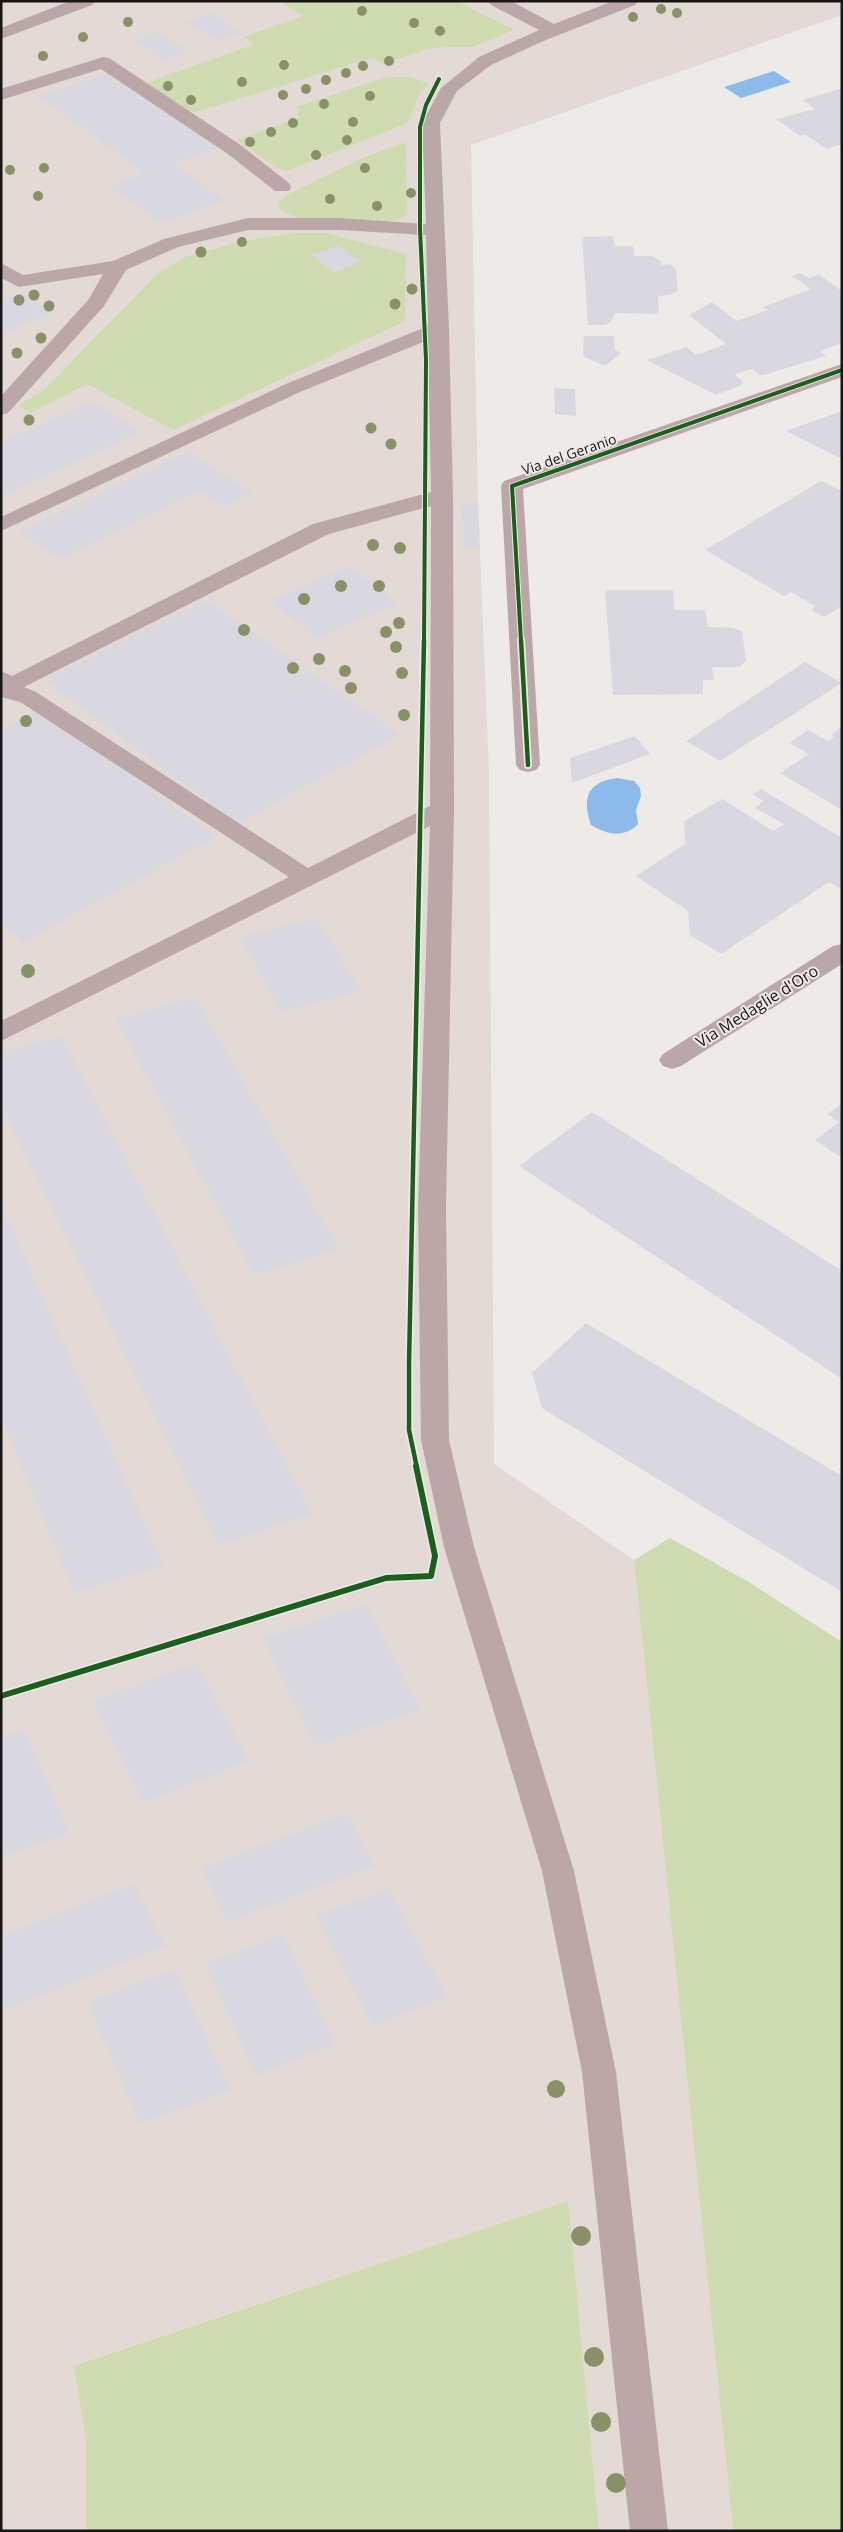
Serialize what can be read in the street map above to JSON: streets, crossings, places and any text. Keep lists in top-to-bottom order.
{
  "streets": {
    "street": ["Via del Geranio", "Via Medaglie d'Oro"]
  }
}
